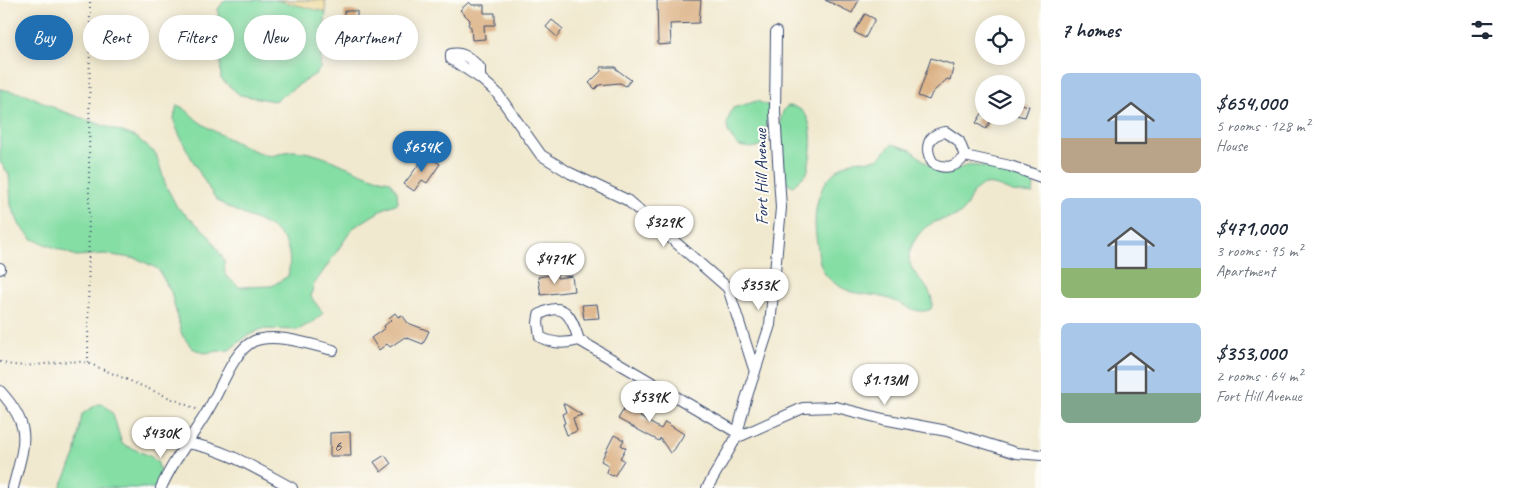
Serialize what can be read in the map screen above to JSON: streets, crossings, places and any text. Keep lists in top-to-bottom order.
{
  "streets": {
    "street": ["Fort Hill Avenue"]
  },
  "house_numbers": ["6"],
  "page": {
    "heading": "7 homes",
    "chip": [
      "Buy",
      "Rent",
      "Filters",
      "New",
      "Apartment"
    ],
    "list": [
      {
        "name": "$654,000",
        "note": "5 rooms · 128 m² · House"
      },
      {
        "name": "$471,000",
        "note": "3 rooms · 95 m² · Apartment"
      },
      {
        "name": "$353,000",
        "note": "2 rooms · 64 m² · Fort Hill Avenue"
      }
    ],
    "price": [
      "$654K",
      "$329K",
      "$471K",
      "$353K",
      "$1.13M",
      "$539K",
      "$430K"
    ]
  }
}
